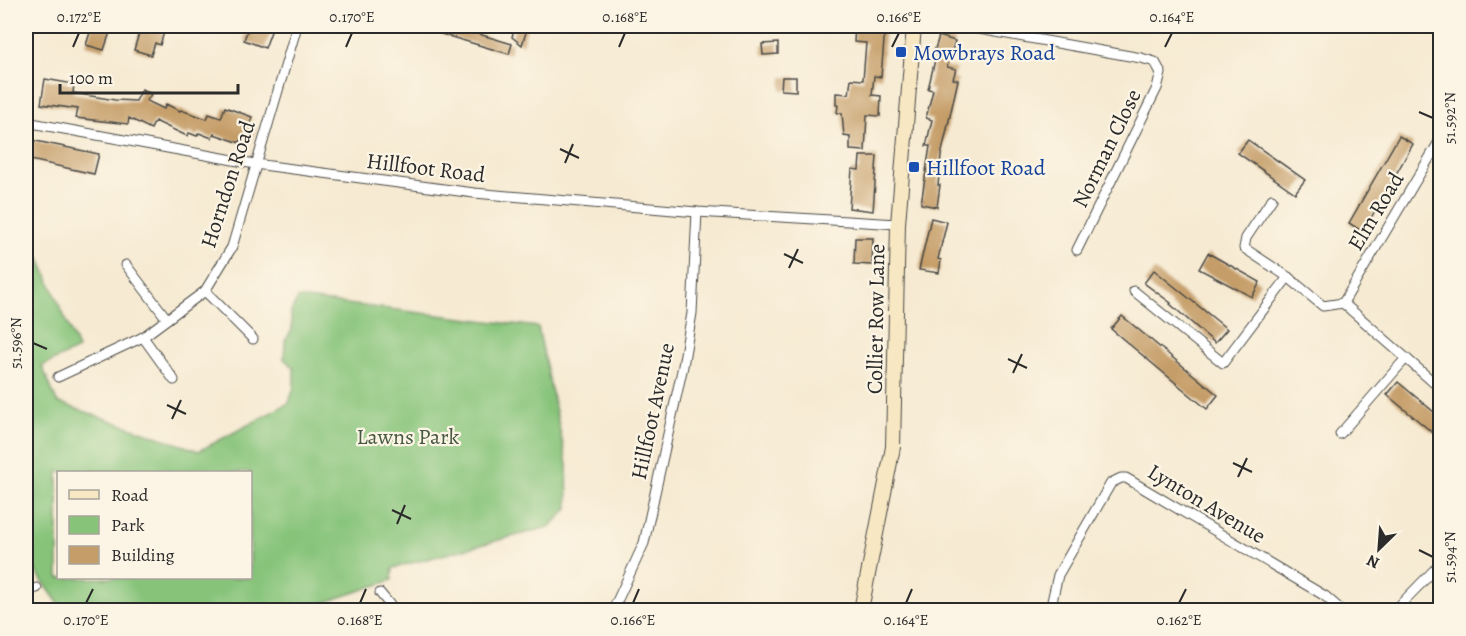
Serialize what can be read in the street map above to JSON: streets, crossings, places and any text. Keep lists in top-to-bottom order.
{
  "streets": {
    "main road": ["Collier Row Lane"],
    "street": [
      "Norman Close",
      "Hillfoot Road",
      "Horndon Road",
      "Elm Road",
      "Hillfoot Avenue",
      "Lynton Avenue"
    ]
  },
  "crossings": [
    ["Hillfoot Road", "Horndon Road"],
    ["Hillfoot Road", "Collier Row Lane"],
    ["Hillfoot Road", "Hillfoot Avenue"]
  ],
  "parks": ["Lawns Park"],
  "places": {
    "transit": ["Mowbrays Road", "Hillfoot Road"]
  },
  "legend": ["Road", "Park", "Building"],
  "scale_bar": "100 m",
  "north": "bottom left",
  "coordinates": [
    "0.172°E",
    "0.170°E",
    "0.168°E",
    "0.166°E",
    "0.164°E",
    "51.592°N",
    "51.596°N",
    "51.594°N",
    "0.162°E"
  ]
}
